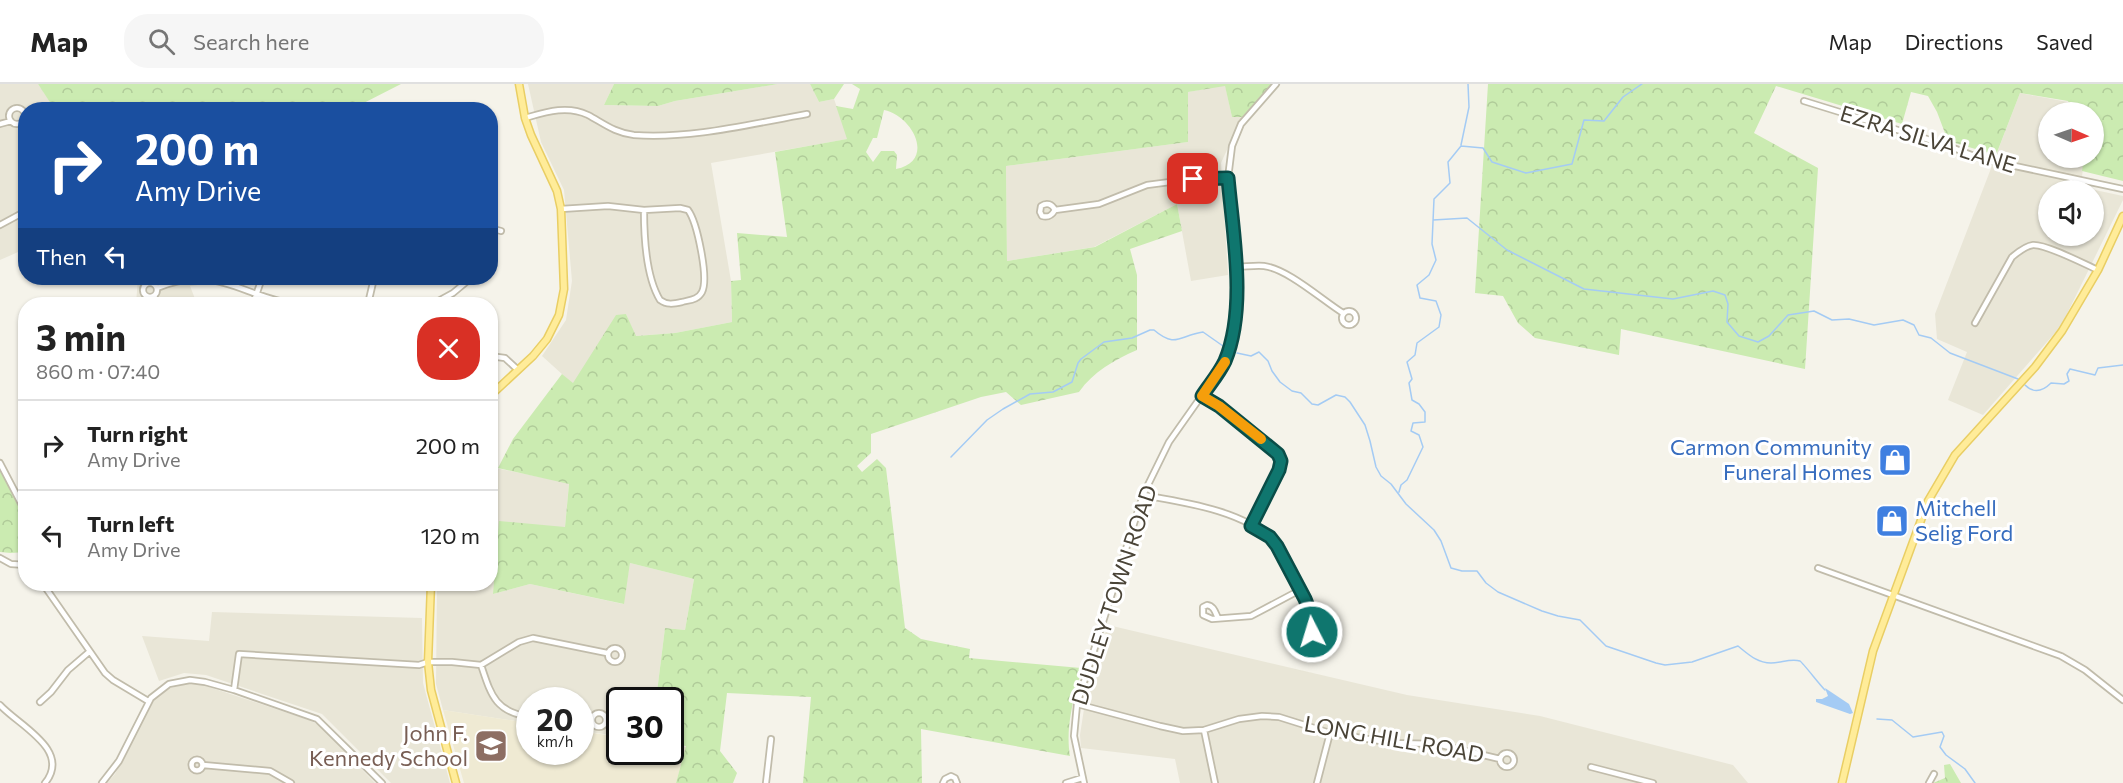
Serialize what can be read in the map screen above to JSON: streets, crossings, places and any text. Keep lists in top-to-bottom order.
{
  "streets": {
    "street": ["EZRA SILVA LANE", "DUDLEY TOWN ROAD", "LONG HILL ROAD"]
  },
  "crossings": [
    ["DUDLEY TOWN ROAD", "LONG HILL ROAD"]
  ],
  "places": {
    "shop": ["Carmon Community Funeral Homes", "Mitchell Selig Ford"],
    "school or university": ["John F. Kennedy School"]
  },
  "north": "right",
  "page": {
    "header": "Map",
    "search": "Search here",
    "nav": ["Map", "Directions", "Saved"],
    "turn": ["200 m", "Amy Drive"],
    "then": "Then",
    "heading": ["3 min", "860 m · 07:40"],
    "list": [
      {
        "name": "Turn right",
        "note": "Amy Drive",
        "value": "200 m"
      },
      {
        "name": "Turn left",
        "note": "Amy Drive",
        "value": "120 m"
      }
    ],
    "speed": "20 km/h",
    "limit": "30"
  }
}
